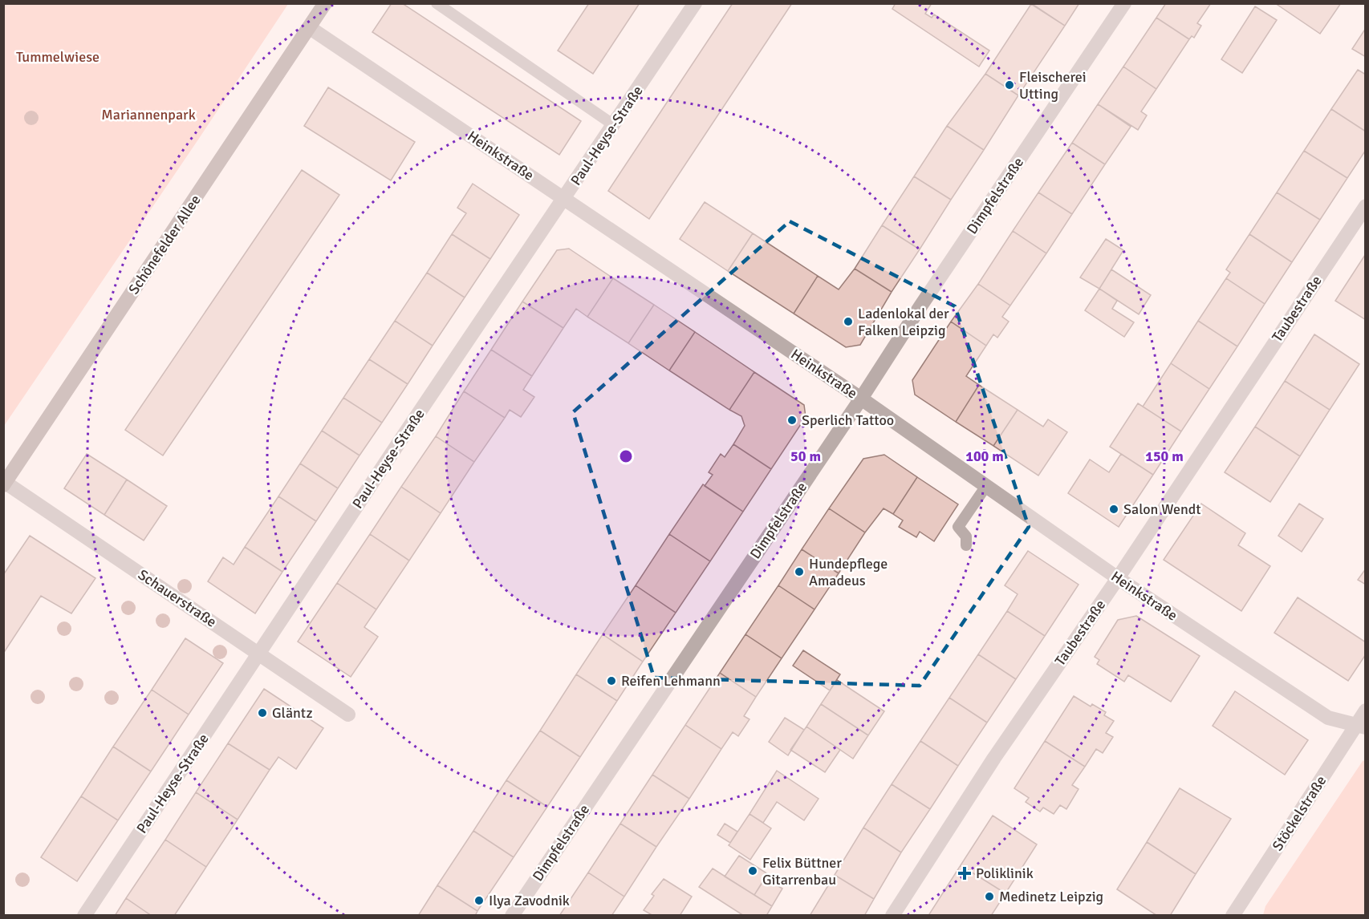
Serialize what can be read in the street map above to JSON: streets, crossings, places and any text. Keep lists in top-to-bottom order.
{
  "streets": {
    "main road": ["Schönefelder Allee"],
    "street": [
      "Paul-Heyse-Straße",
      "Heinkstraße",
      "Dimpfelstraße",
      "Taubestraße",
      "Schauerstraße",
      "Stöckelstraße"
    ]
  },
  "crossings": [
    ["Paul-Heyse-Straße", "Heinkstraße"],
    ["Paul-Heyse-Straße", "Schauerstraße"],
    ["Heinkstraße", "Dimpfelstraße"],
    ["Heinkstraße", "Schönefelder Allee"],
    ["Heinkstraße", "Taubestraße"],
    ["Heinkstraße", "Stöckelstraße"],
    ["Schönefelder Allee", "Schauerstraße"]
  ],
  "parks": ["Tummelwiese", "Mariannenpark"],
  "places": {
    "other": [
      "Fleischerei Utting",
      "Ladenlokal der Falken Leipzig",
      "Sperlich Tattoo",
      "Salon Wendt",
      "Hundepflege Amadeus",
      "Reifen Lehmann",
      "Gläntz",
      "Felix Büttner Gitarrenbau",
      "Medinetz Leipzig",
      "Ilya Zavodnik"
    ],
    "health": ["Poliklinik"]
  },
  "rings": ["50 m", "100 m", "150 m"]
}
